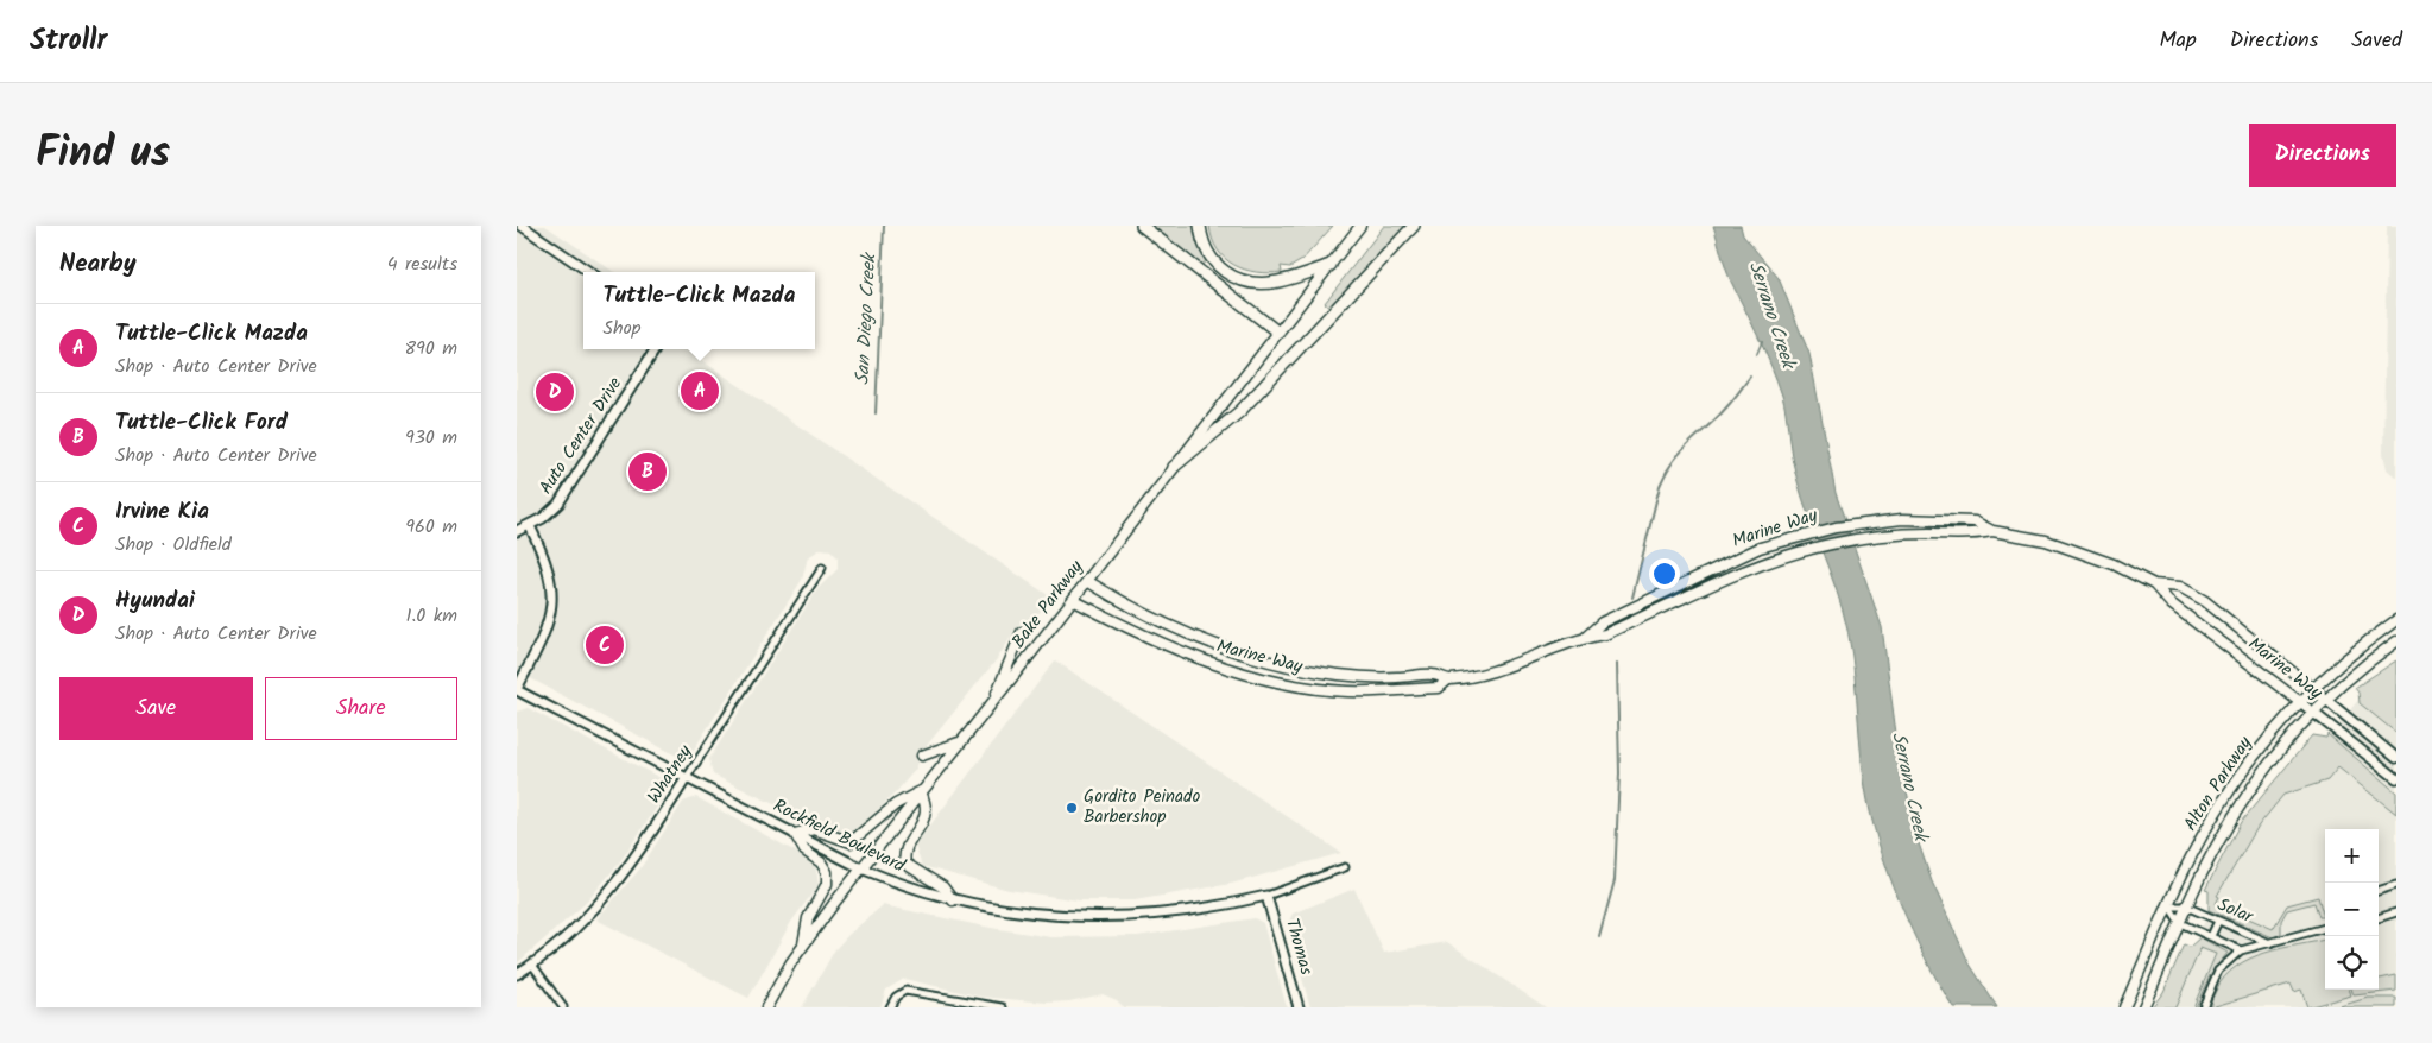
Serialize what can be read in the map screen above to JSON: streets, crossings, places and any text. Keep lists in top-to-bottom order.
{
  "streets": {
    "main road": ["Marine Way", "Bake Parkway", "Alton Parkway"],
    "street": [
      "Auto Center Drive",
      "Whatney",
      "Rockfield Boulevard",
      "Solar",
      "Thomas"
    ]
  },
  "crossings": [
    ["Marine Way", "Bake Parkway"],
    ["Marine Way", "Alton Parkway"],
    ["Bake Parkway", "Rockfield Boulevard"],
    ["Whatney", "Rockfield Boulevard"],
    ["Alton Parkway", "Solar"],
    ["Rockfield Boulevard", "Thomas"]
  ],
  "water": ["Serrano Creek", "San Diego Creek"],
  "places": ["Gordito Peinado Barbershop"],
  "page": {
    "header": "Strollr",
    "nav": ["Map", "Directions", "Saved"],
    "title": "Find us",
    "buttons": [
      "Directions",
      ["Save", "Share"]
    ],
    "heading": ["Nearby", "4 results"],
    "popup": ["Tuttle-Click Mazda", "Shop"],
    "list": [
      {
        "mark": "A",
        "name": "Tuttle-Click Mazda",
        "note": "Shop · Auto Center Drive",
        "value": "890 m"
      },
      {
        "mark": "B",
        "name": "Tuttle-Click Ford",
        "note": "Shop · Auto Center Drive",
        "value": "930 m"
      },
      {
        "mark": "C",
        "name": "Irvine Kia",
        "note": "Shop · Oldfield",
        "value": "960 m"
      },
      {
        "mark": "D",
        "name": "Hyundai",
        "note": "Shop · Auto Center Drive",
        "value": "1.0 km"
      }
    ],
    "pins": [
      "A",
      "D",
      "B",
      "C"
    ],
    "map_buttons": ["+", "−"]
  }
}
